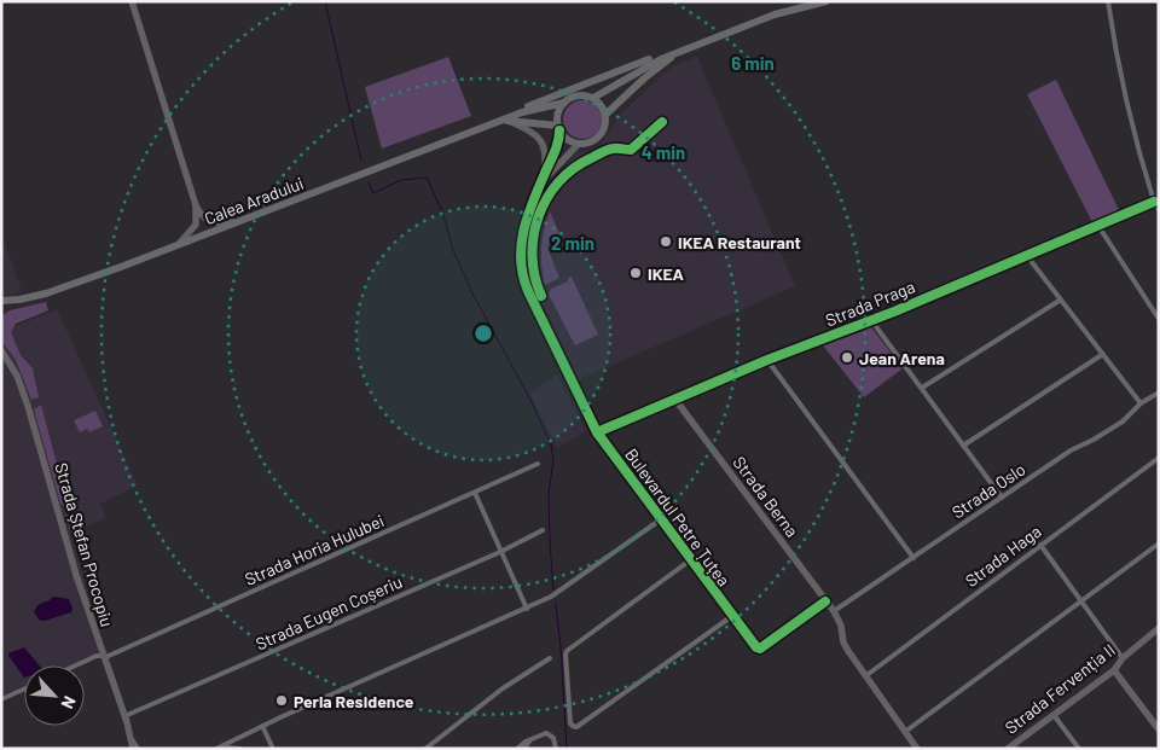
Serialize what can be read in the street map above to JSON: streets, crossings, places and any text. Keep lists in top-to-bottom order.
{
  "streets": {
    "main road": ["Calea Aradului"],
    "street": [
      "Strada Praga",
      "Strada Oslo",
      "Strada Berna",
      "Bulevardul Petre Țuțea",
      "Strada Ștefan Procopiu",
      "Strada Horia Hulubei",
      "Strada Haga",
      "Strada Eugen Coșeriu",
      "Strada Fervenția II"
    ]
  },
  "crossings": [
    ["Calea Aradului", "Bulevardul Petre Țuțea"],
    ["Strada Praga", "Strada Berna"],
    ["Strada Praga", "Bulevardul Petre Țuțea"],
    ["Strada Oslo", "Strada Berna"],
    ["Strada Berna", "Bulevardul Petre Țuțea"],
    ["Strada Berna", "Strada Haga"],
    ["Strada Ștefan Procopiu", "Strada Horia Hulubei"],
    ["Strada Ștefan Procopiu", "Strada Eugen Coșeriu"]
  ],
  "places": [
    "IKEA Restaurant",
    "IKEA",
    "Jean Arena",
    "Perla Residence"
  ],
  "north": "bottom right",
  "rings": ["6 min", "4 min", "2 min"]
}
